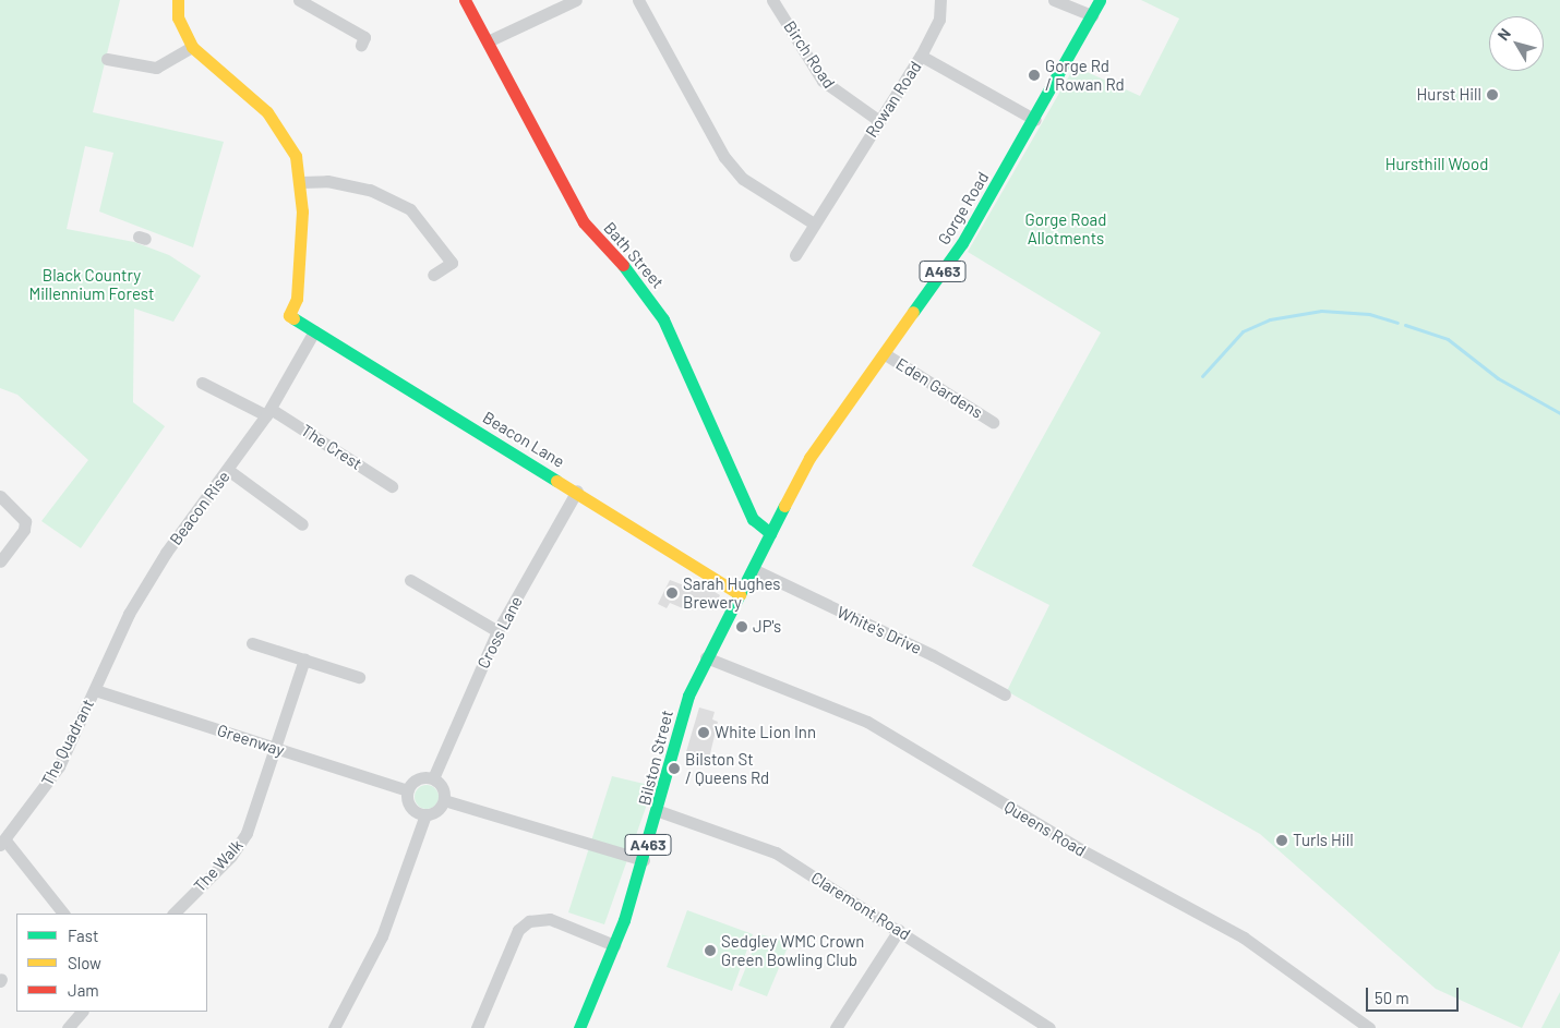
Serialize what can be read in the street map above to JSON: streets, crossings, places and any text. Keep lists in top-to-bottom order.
{
  "streets": {
    "street": [
      "Birch Road",
      "Rowan Road",
      "Gorge Road",
      "Bath Street",
      "A463",
      "Eden Gardens",
      "Beacon Lane",
      "The Crest",
      "Beacon Rise",
      "White's Drive",
      "Cross Lane",
      "Greenway",
      "The Quadrant",
      "Bilston Street",
      "Queens Road",
      "The Walk",
      "Claremont Road"
    ]
  },
  "crossings": [
    ["Birch Road", "Rowan Road"],
    ["Rowan Road", "Gorge Road"],
    ["Gorge Road", "Bath Street"],
    ["Gorge Road", "Eden Gardens"],
    ["Gorge Road", "Bilston Street"],
    ["Bath Street", "Bilston Street"],
    ["Beacon Lane", "Beacon Rise"],
    ["Beacon Lane", "Cross Lane"],
    ["Beacon Lane", "Bilston Street"],
    ["The Crest", "Beacon Rise"],
    ["Beacon Rise", "Greenway"],
    ["Beacon Rise", "The Quadrant"],
    ["White's Drive", "Bilston Street"],
    ["Cross Lane", "Greenway"],
    ["Greenway", "The Quadrant"],
    ["Greenway", "The Walk"],
    ["Bilston Street", "Queens Road"],
    ["Bilston Street", "Claremont Road"]
  ],
  "parks": ["Hursthill Wood", "Gorge Road Allotments", "Black Country Millennium Forest"],
  "places": [
    "Gorge Rd / Rowan Rd",
    "Hurst Hill",
    "Sarah Hughes Brewery",
    "JP's",
    "White Lion Inn",
    "Bilston St / Queens Rd",
    "Turls Hill",
    "Sedgley WMC Crown Green Bowling Club"
  ],
  "legend": ["Fast", "Slow", "Jam"],
  "scale_bar": "50 m",
  "north": "top left"
}
